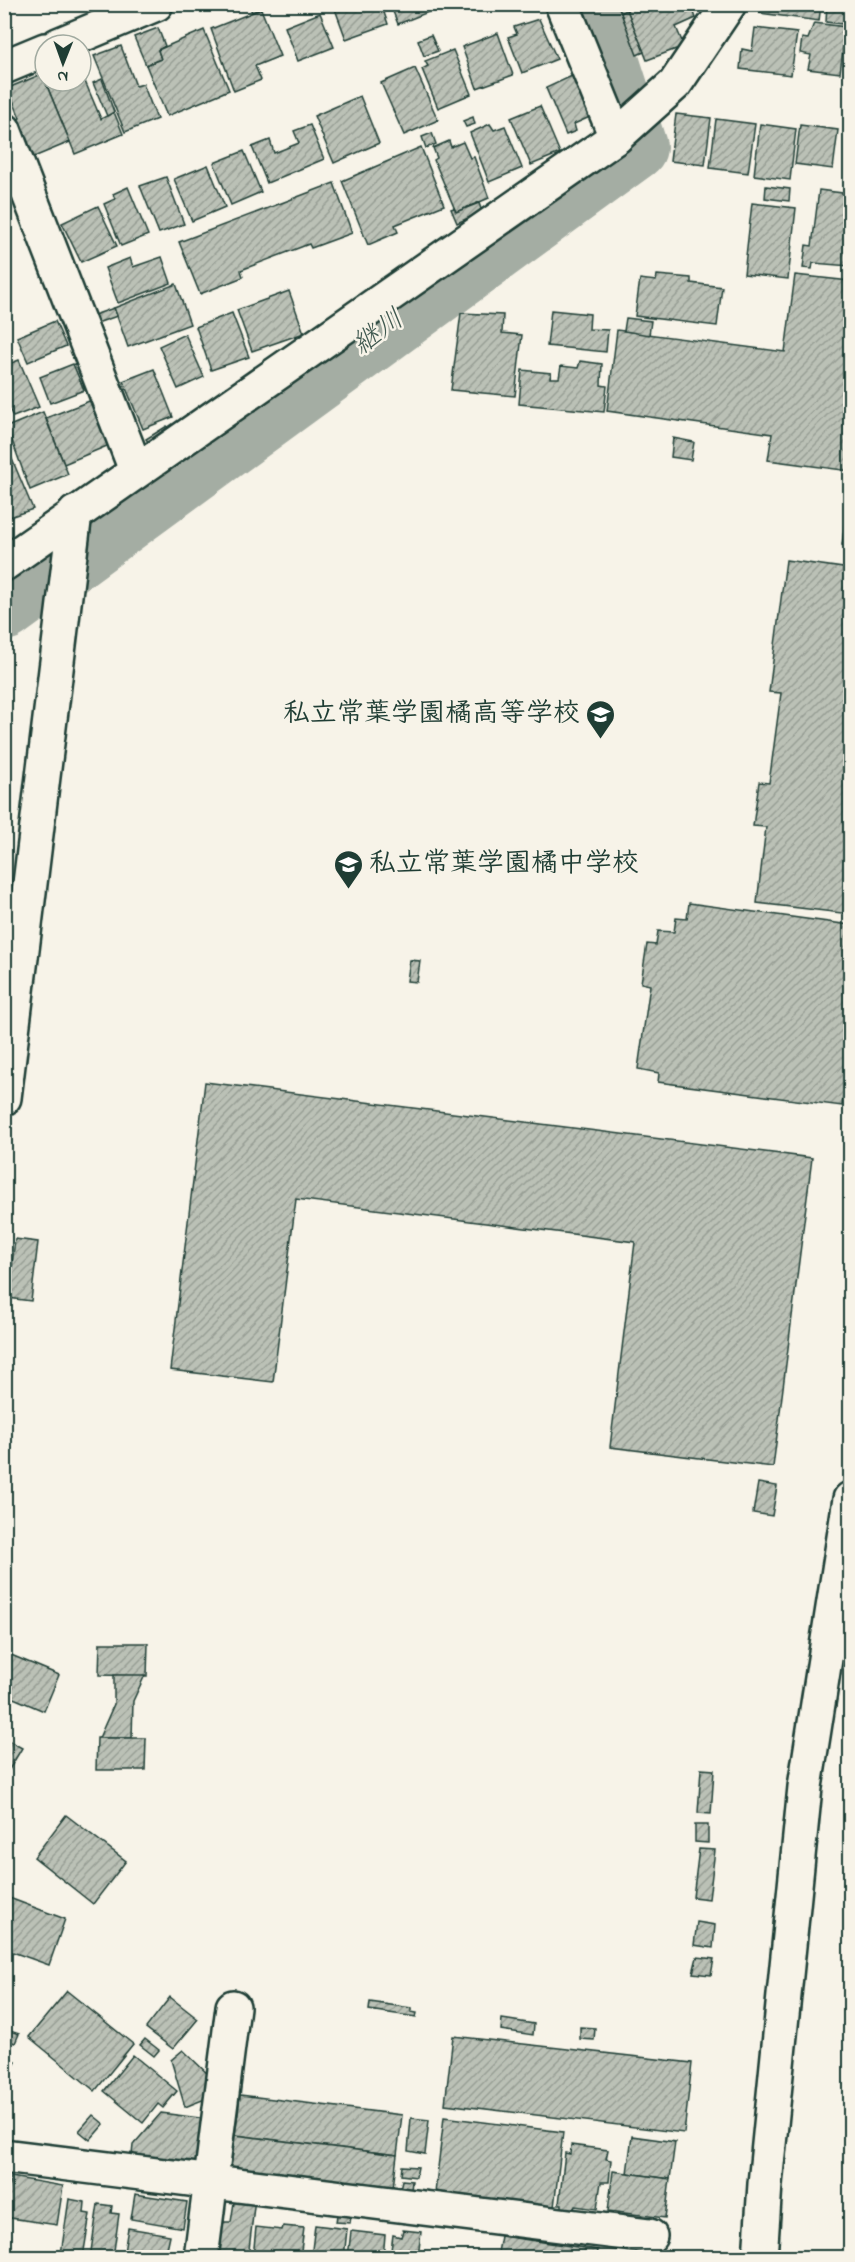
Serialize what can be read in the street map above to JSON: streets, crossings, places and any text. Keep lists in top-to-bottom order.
{
  "water": ["継川"],
  "places": {
    "school or university": ["私立常葉学園橘高等学校", "私立常葉学園橘中学校"]
  },
  "north": "bottom"
}
